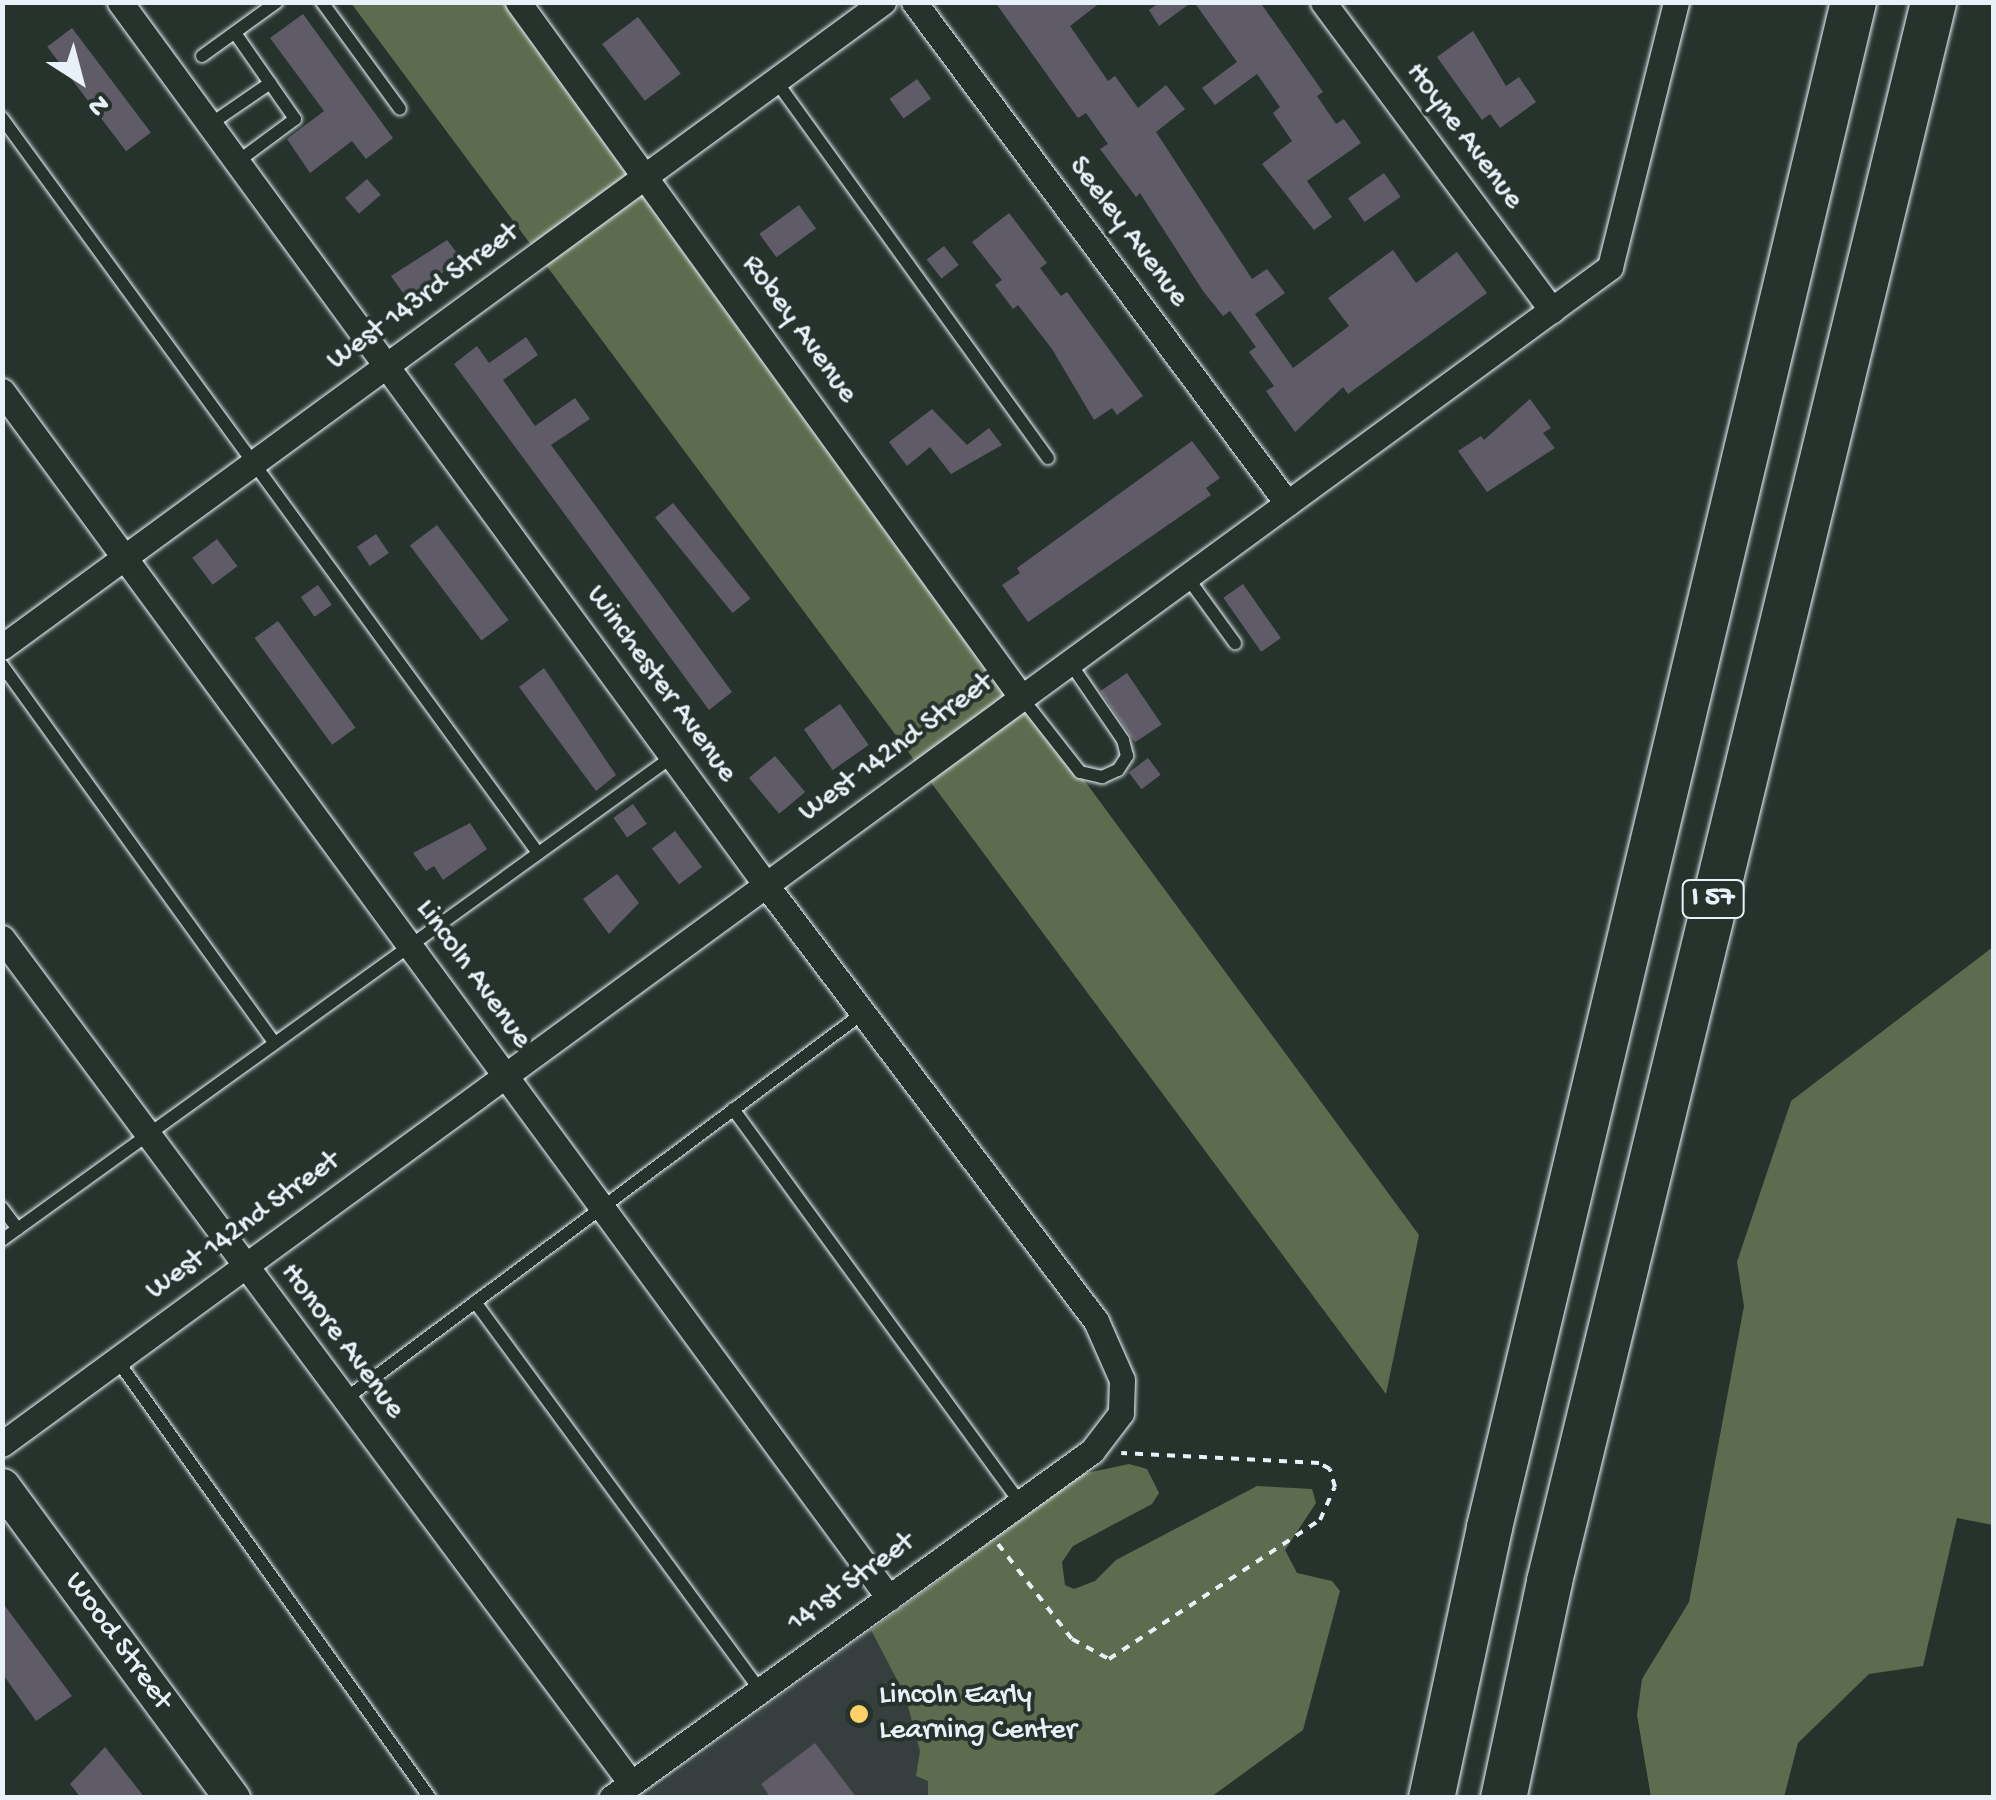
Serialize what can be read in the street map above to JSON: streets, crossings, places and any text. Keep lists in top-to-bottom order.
{
  "streets": {
    "highway": ["I 57"],
    "main road": ["Wood Street"],
    "street": [
      "Hoyne Avenue",
      "Seeley Avenue",
      "West 143rd Street",
      "Robey Avenue",
      "Winchester Avenue",
      "West 142nd Street",
      "Lincoln Avenue",
      "Honore Avenue",
      "141st Street"
    ]
  },
  "crossings": [
    ["Hoyne Avenue", "West 142nd Street"],
    ["Seeley Avenue", "West 142nd Street"],
    ["West 143rd Street", "Robey Avenue"],
    ["West 143rd Street", "Winchester Avenue"],
    ["West 143rd Street", "Lincoln Avenue"],
    ["Robey Avenue", "West 142nd Street"],
    ["Winchester Avenue", "West 142nd Street"],
    ["Winchester Avenue", "141st Street"],
    ["West 142nd Street", "Lincoln Avenue"],
    ["West 142nd Street", "Honore Avenue"],
    ["Lincoln Avenue", "141st Street"],
    ["Honore Avenue", "141st Street"]
  ],
  "places": ["Lincoln Early Learning Center"],
  "north": "bottom right"
}
